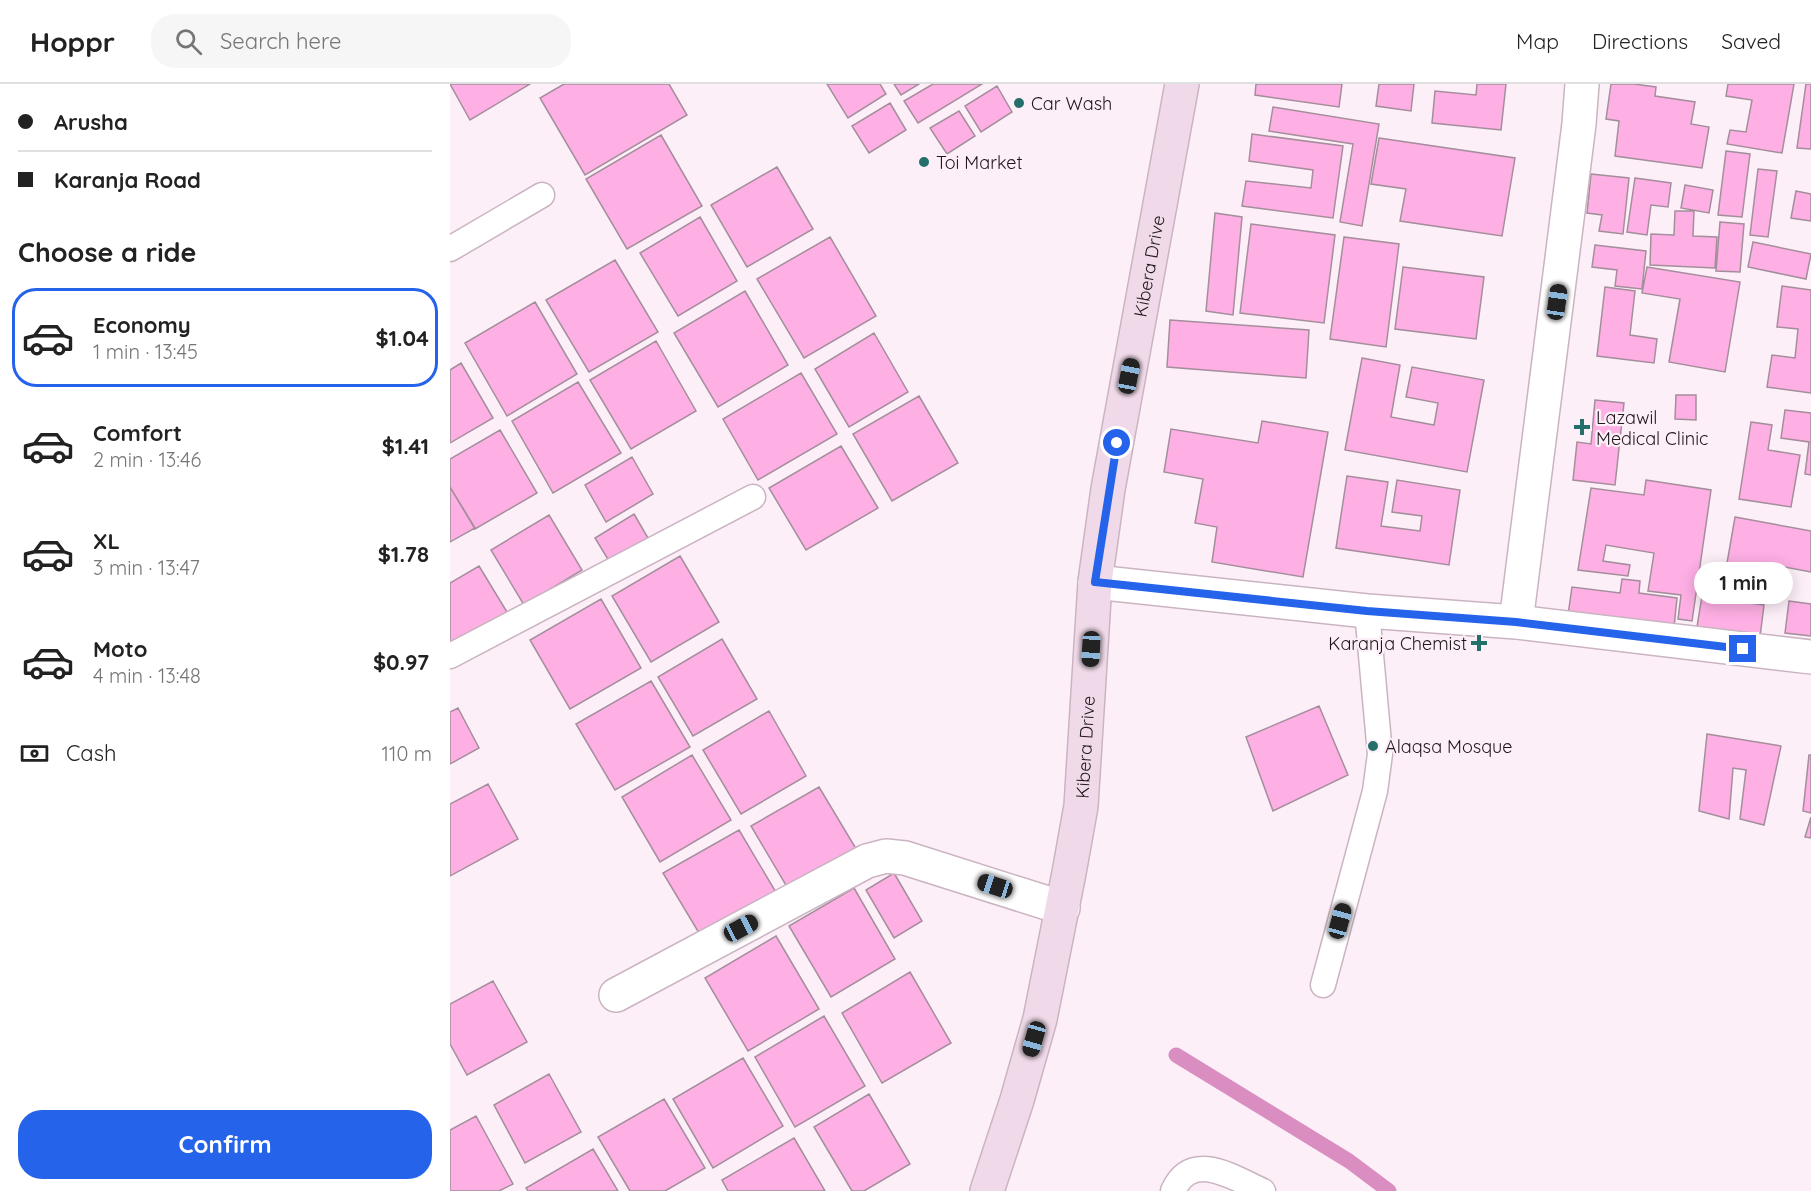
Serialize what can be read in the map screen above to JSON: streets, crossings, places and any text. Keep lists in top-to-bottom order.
{
  "streets": {
    "street": ["Kibera Drive"]
  },
  "places": {
    "other": ["Car Wash", "Toi Market", "Alaqsa Mosque"],
    "health": ["Lazawil Medical Clinic", "Karanja Chemist"]
  },
  "page": {
    "header": "Hoppr",
    "search": "Search here",
    "nav": ["Map", "Directions", "Saved"],
    "banner": ["Arusha", "Karanja Road"],
    "heading": "Choose a ride",
    "list": [
      {
        "name": "Economy",
        "note": "1 min · 13:45",
        "value": "$1.04"
      },
      {
        "name": "Comfort",
        "note": "2 min · 13:46",
        "value": "$1.41"
      },
      {
        "name": "XL",
        "note": "3 min · 13:47",
        "value": "$1.78"
      },
      {
        "name": "Moto",
        "note": "4 min · 13:48",
        "value": "$0.97"
      }
    ],
    "bubble": "1 min",
    "pay": ["Cash", "110 m"],
    "buttons": "Confirm"
  }
}
